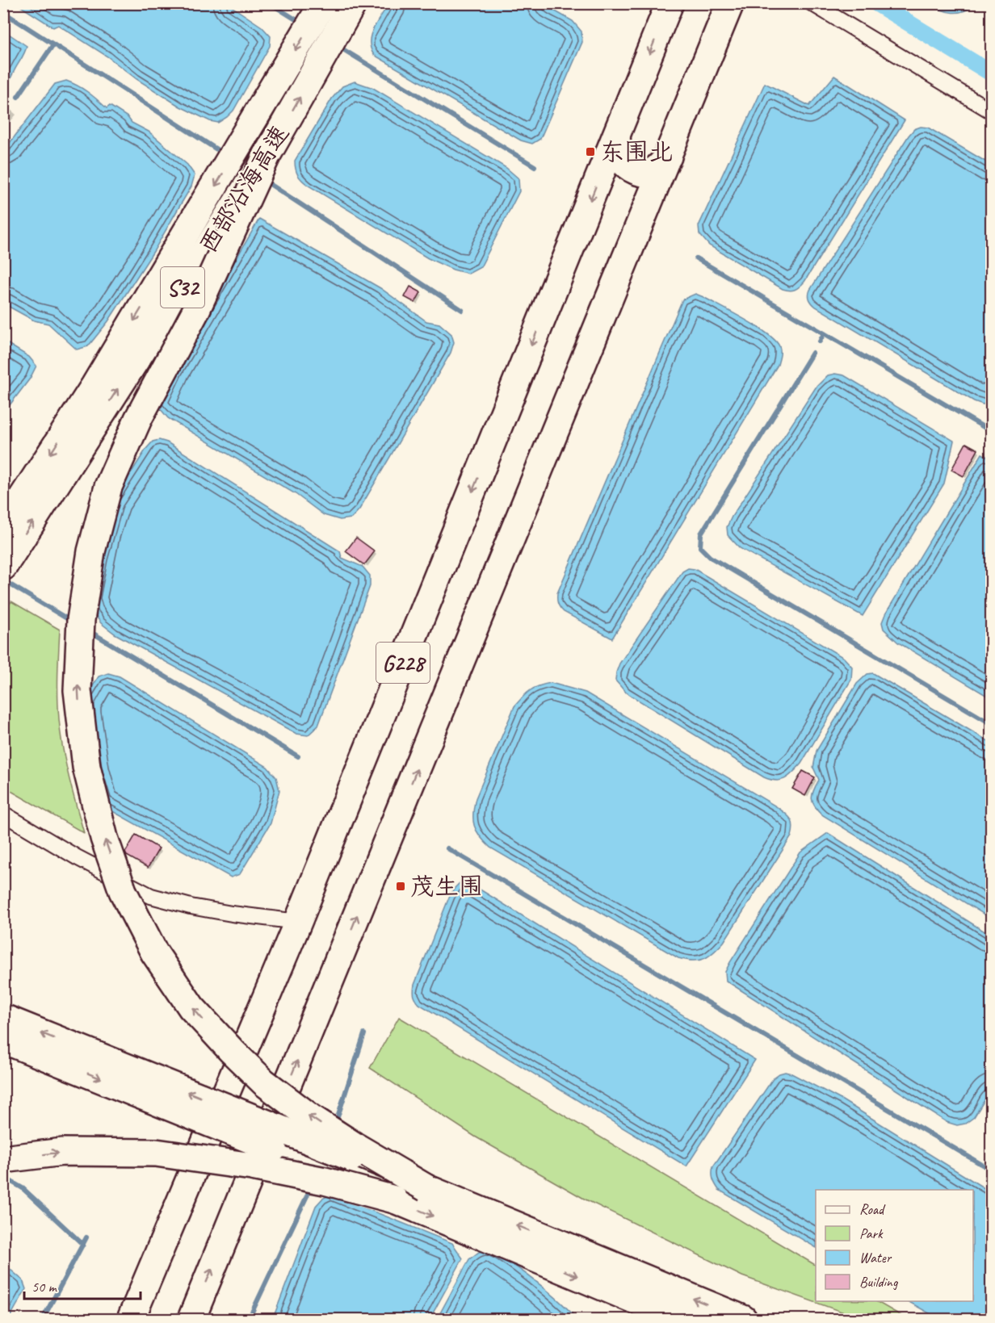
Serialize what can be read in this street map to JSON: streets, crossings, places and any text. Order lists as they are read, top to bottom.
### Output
{
  "streets": {
    "highway": ["西部沿海高速", "S32", "G228"]
  },
  "places": {
    "transit": ["东围北", "茂生围"]
  },
  "legend": [
    "Road",
    "Park",
    "Water",
    "Building"
  ],
  "scale_bar": "50 m"
}
